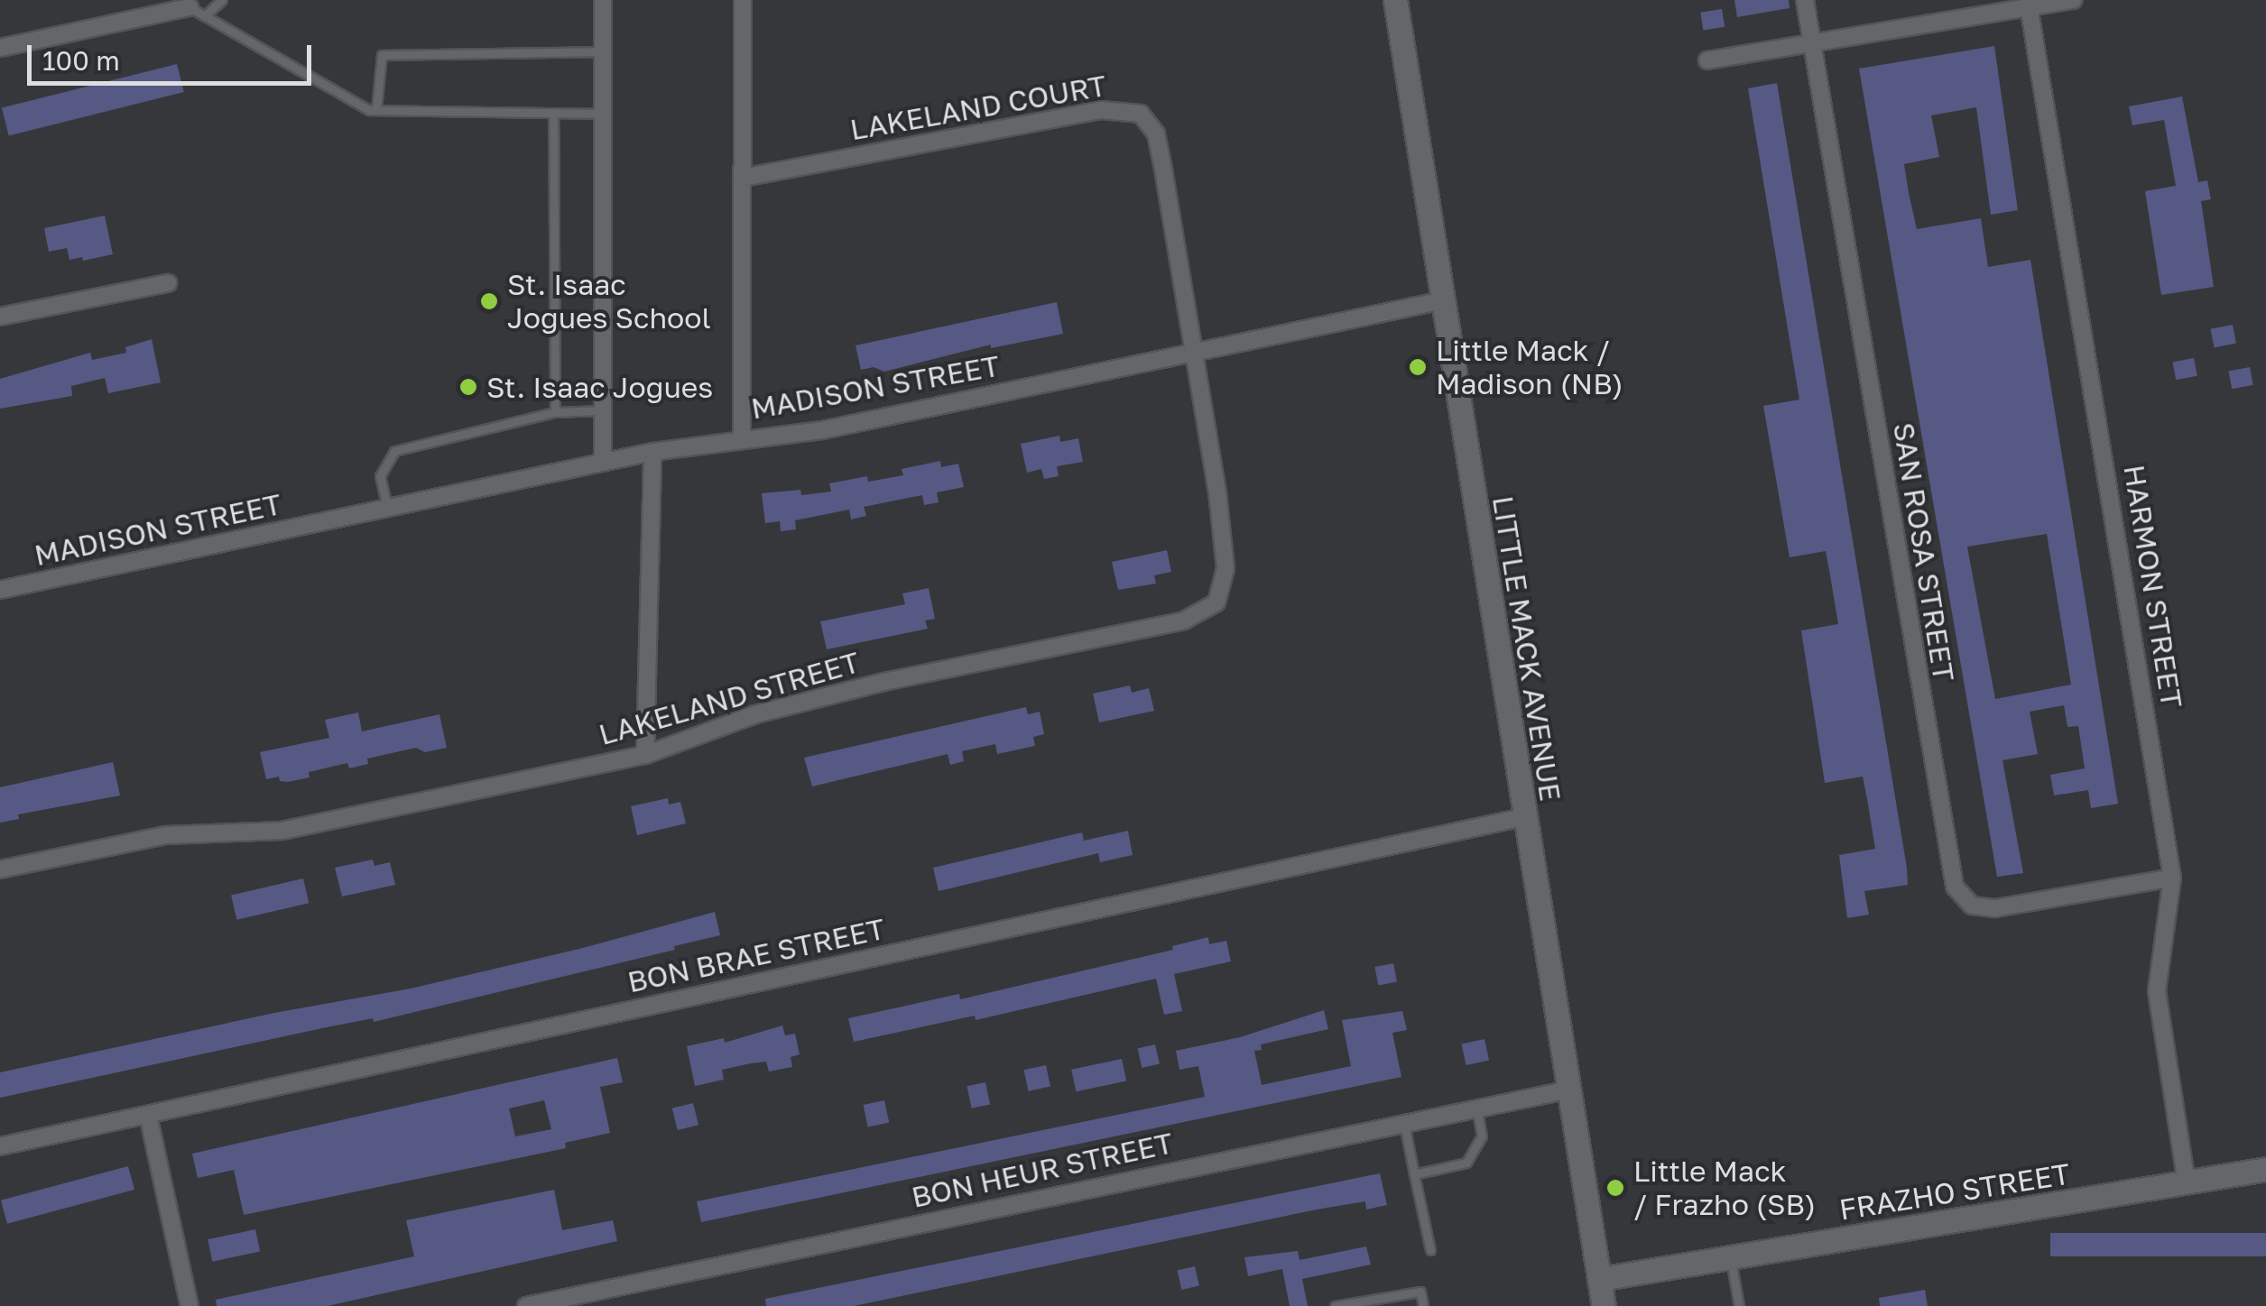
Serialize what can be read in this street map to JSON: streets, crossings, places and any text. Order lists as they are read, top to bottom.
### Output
{
  "streets": {
    "main road": ["LITTLE MACK AVENUE", "FRAZHO STREET"],
    "street": [
      "LAKELAND COURT",
      "MADISON STREET",
      "SAN ROSA STREET",
      "HARMON STREET",
      "LAKELAND STREET",
      "BON BRAE STREET",
      "BON HEUR STREET"
    ]
  },
  "crossings": [
    ["LAKELAND COURT", "MADISON STREET"],
    ["LAKELAND COURT", "LAKELAND STREET"],
    ["MADISON STREET", "LITTLE MACK AVENUE"],
    ["MADISON STREET", "LAKELAND STREET"],
    ["SAN ROSA STREET", "HARMON STREET"],
    ["HARMON STREET", "FRAZHO STREET"],
    ["LITTLE MACK AVENUE", "BON BRAE STREET"],
    ["LITTLE MACK AVENUE", "BON HEUR STREET"],
    ["LITTLE MACK AVENUE", "FRAZHO STREET"]
  ],
  "places": [
    "St. Isaac Jogues School",
    "Little Mack / Madison (NB)",
    "St. Isaac Jogues",
    "Little Mack / Frazho (SB)"
  ],
  "scale_bar": "100 m"
}
